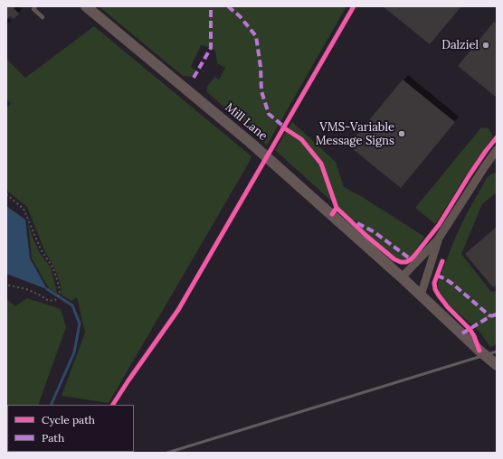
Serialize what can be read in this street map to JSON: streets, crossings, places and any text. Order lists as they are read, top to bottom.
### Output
{
  "streets": {
    "main road": ["Mill Lane"]
  },
  "places": ["Dalziel", "VMS-Variable Message Signs"],
  "legend": ["Cycle path", "Path"]
}
